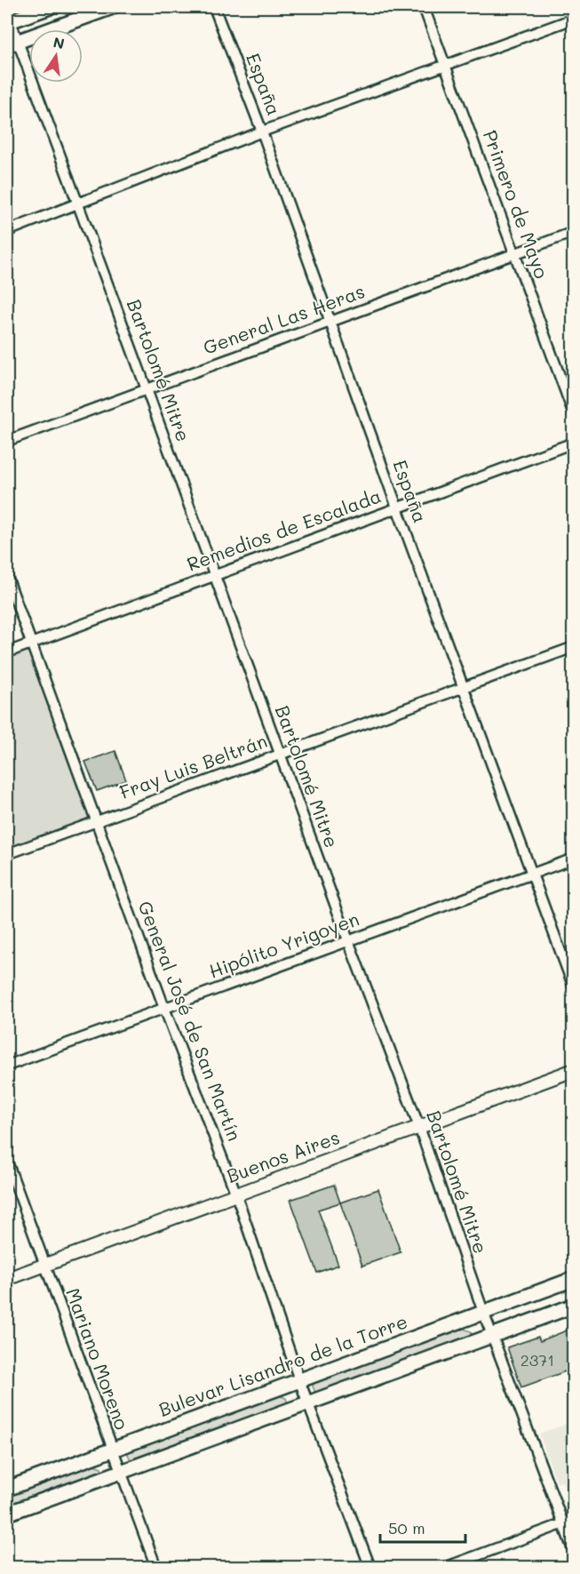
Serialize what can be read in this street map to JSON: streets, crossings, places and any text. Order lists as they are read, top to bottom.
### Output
{
  "streets": {
    "main road": ["Bulevar Lisandro de la Torre"],
    "street": [
      "España",
      "Primero de Mayo",
      "General Las Heras",
      "Bartolomé Mitre",
      "Remedios de Escalada",
      "Fray Luis Beltrán",
      "Hipólito Yrigoyen",
      "General José de San Martín",
      "Buenos Aires",
      "Mariano Moreno"
    ]
  },
  "crossings": [
    ["España", "General Las Heras"],
    ["España", "Remedios de Escalada"],
    ["España", "Fray Luis Beltrán"],
    ["España", "Hipólito Yrigoyen"],
    ["Primero de Mayo", "General Las Heras"],
    ["General Las Heras", "Bartolomé Mitre"],
    ["Bartolomé Mitre", "Remedios de Escalada"],
    ["Bartolomé Mitre", "Fray Luis Beltrán"],
    ["Bartolomé Mitre", "Hipólito Yrigoyen"],
    ["Bartolomé Mitre", "Buenos Aires"],
    ["Bartolomé Mitre", "Bulevar Lisandro de la Torre"],
    ["Remedios de Escalada", "General José de San Martín"],
    ["Fray Luis Beltrán", "General José de San Martín"],
    ["Hipólito Yrigoyen", "General José de San Martín"],
    ["General José de San Martín", "Buenos Aires"],
    ["General José de San Martín", "Bulevar Lisandro de la Torre"],
    ["Buenos Aires", "Mariano Moreno"],
    ["Mariano Moreno", "Bulevar Lisandro de la Torre"]
  ],
  "house_numbers": ["2371"],
  "scale_bar": "50 m",
  "north": "top"
}
